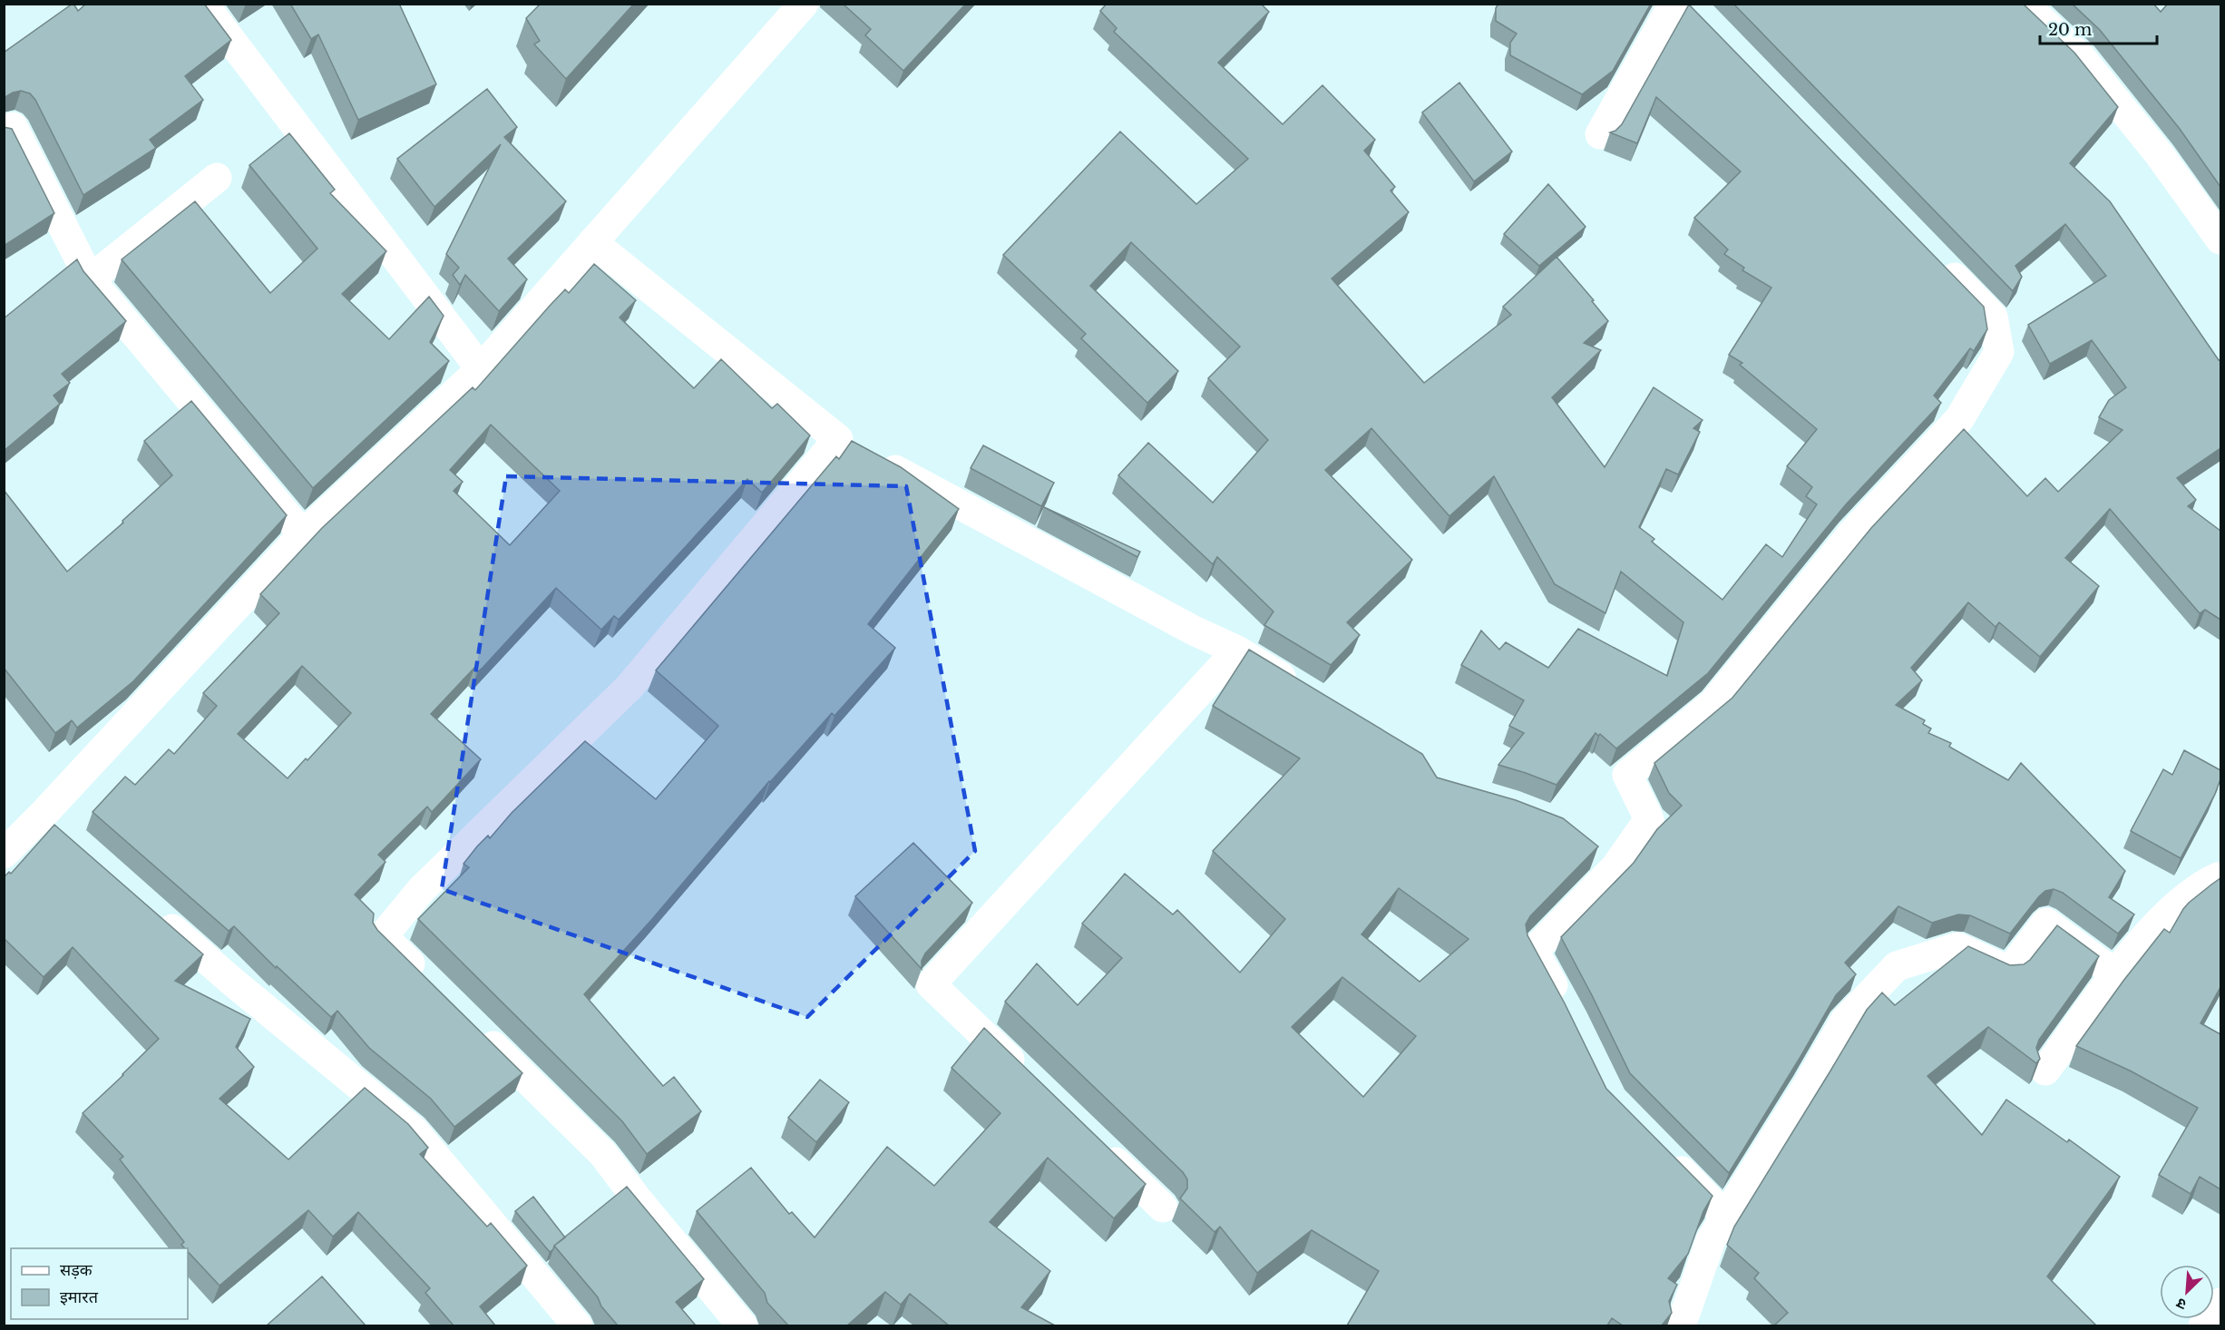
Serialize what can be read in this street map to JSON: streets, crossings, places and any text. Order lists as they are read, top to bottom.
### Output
{
  "legend": ["सड़क", "इमारत"],
  "scale_bar": "20 m",
  "north": "bottom left"
}
